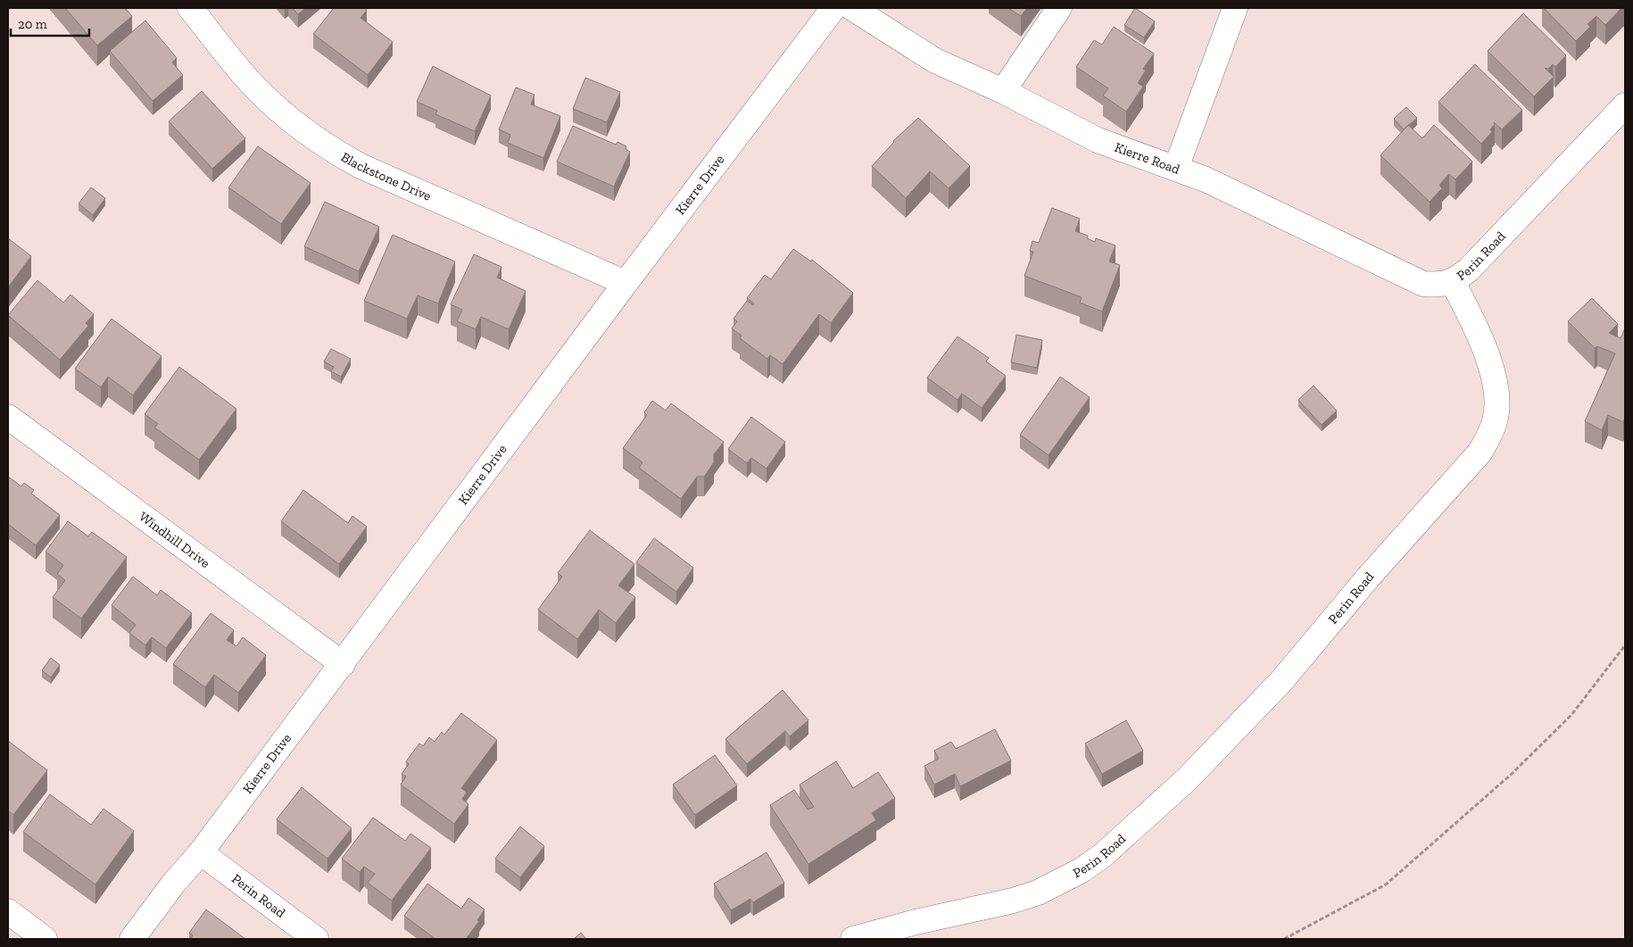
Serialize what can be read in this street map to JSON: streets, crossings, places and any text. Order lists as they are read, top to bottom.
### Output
{
  "streets": {
    "street": [
      "Kierre Road",
      "Blackstone Drive",
      "Kierre Drive",
      "Perin Road",
      "Windhill Drive"
    ]
  },
  "crossings": [
    ["Kierre Road", "Perin Road"],
    ["Blackstone Drive", "Kierre Drive"],
    ["Kierre Drive", "Perin Road"],
    ["Kierre Drive", "Windhill Drive"]
  ],
  "scale_bar": "20 m"
}
